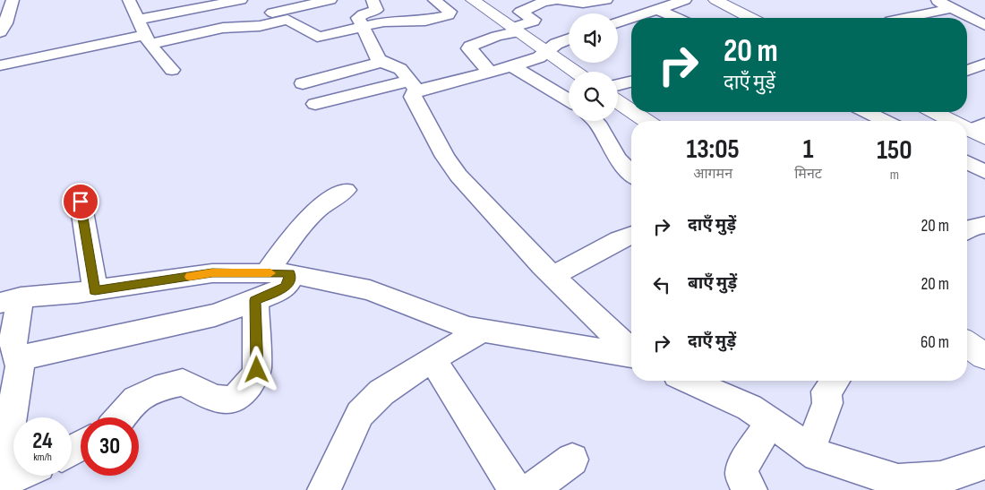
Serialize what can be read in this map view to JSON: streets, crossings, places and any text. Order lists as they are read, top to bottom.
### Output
{
  "page": {
    "turn": ["20 m", "दाएँ मुड़ें"],
    "eta": [
      "13:05",
      "आगमन",
      "1",
      "मिनट",
      "150",
      "m"
    ],
    "list": [
      {
        "name": "दाएँ मुड़ें",
        "value": "20 m"
      },
      {
        "name": "बाएँ मुड़ें",
        "value": "20 m"
      },
      {
        "name": "दाएँ मुड़ें",
        "value": "60 m"
      }
    ],
    "speed": "24 km/h",
    "limit": "30"
  }
}
